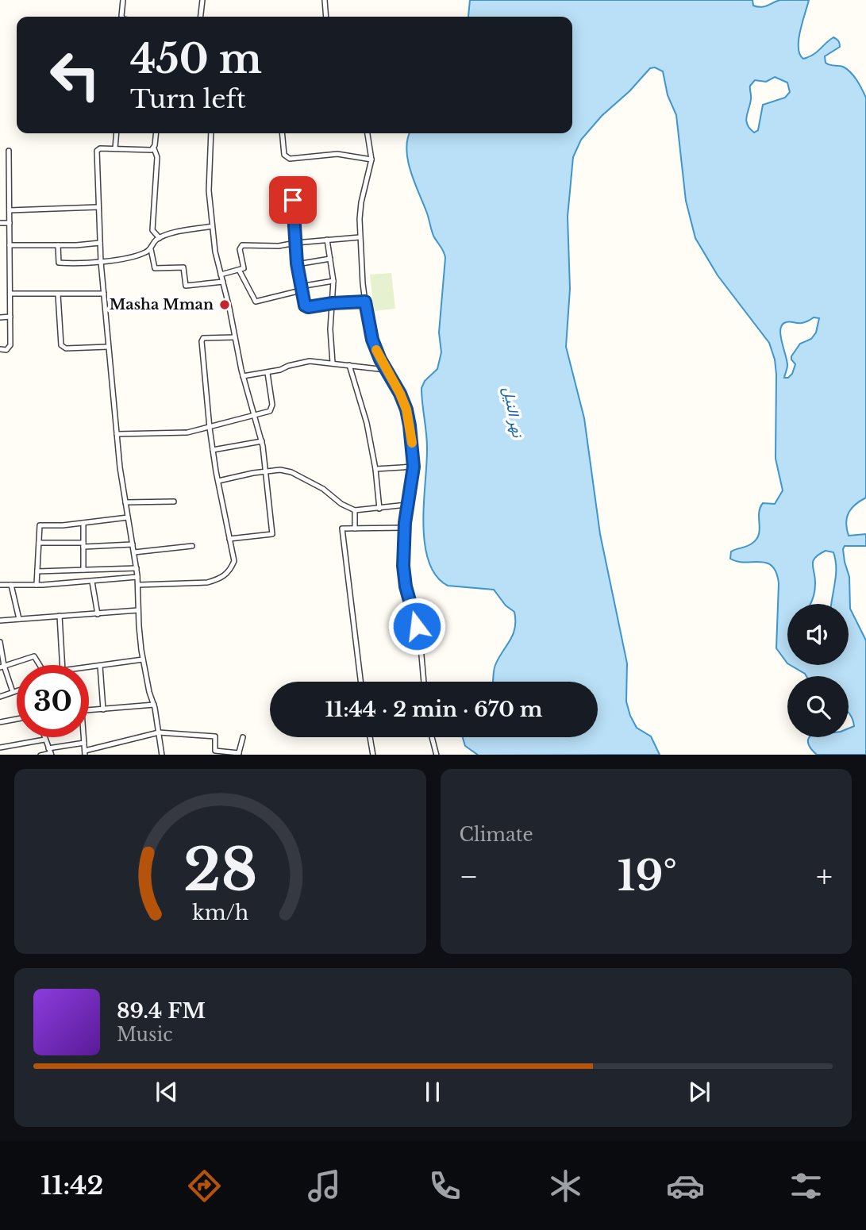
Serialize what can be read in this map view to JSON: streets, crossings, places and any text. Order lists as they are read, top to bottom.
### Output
{
  "water": ["نهر النيل"],
  "places": ["Masha Mman"],
  "page": {
    "turn": ["450 m", "Turn left"],
    "limit": "30",
    "trip": "11:44 · 2 min · 670 m",
    "tile": "Climate",
    "heat": ["−", "19°", "+"],
    "song": ["89.4 FM", "Music"],
    "tabs": "11:42",
    "gauge": ["28", "km/h"]
  }
}
